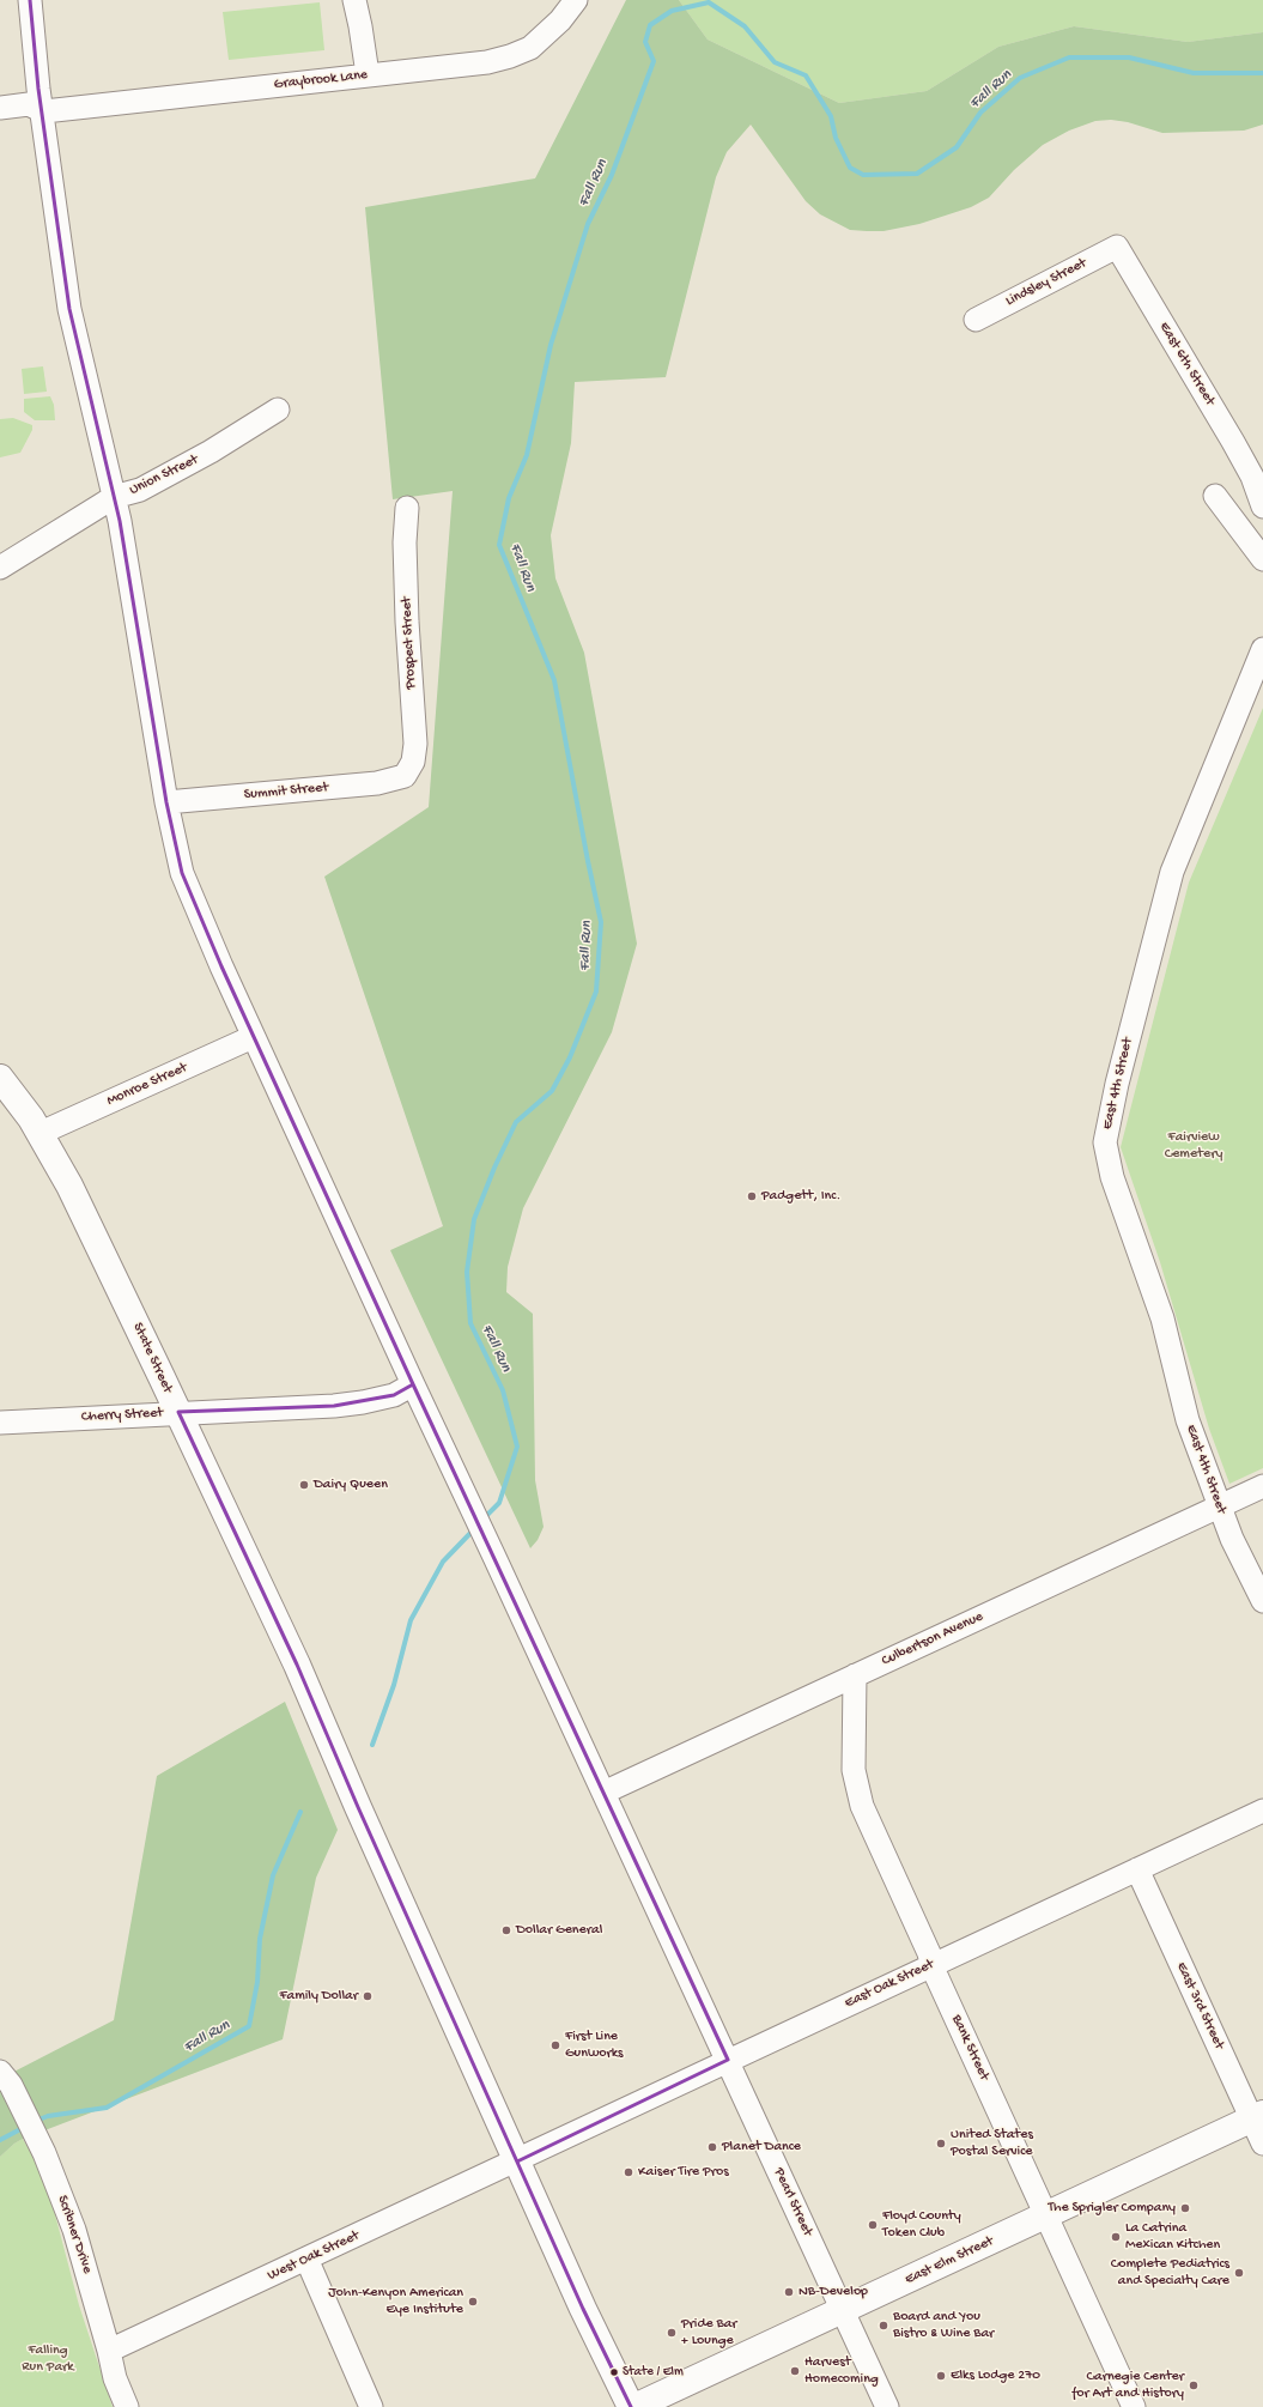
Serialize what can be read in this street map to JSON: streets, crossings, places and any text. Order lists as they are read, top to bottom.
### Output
{
  "streets": {
    "main road": ["State Street", "East Elm Street"],
    "street": [
      "Graybrook Lane",
      "Lindsley Street",
      "East 6th Street",
      "Union Street",
      "Prospect Street",
      "Summit Street",
      "East 4th Street",
      "Monroe Street",
      "Cherry Street",
      "Culbertson Avenue",
      "East Oak Street",
      "East 3rd Street",
      "Bank Street",
      "Pearl Street",
      "Scribner Drive",
      "West Oak Street"
    ]
  },
  "crossings": [
    ["Graybrook Lane", "Pearl Street"],
    ["Lindsley Street", "East 6th Street"],
    ["Union Street", "Pearl Street"],
    ["Prospect Street", "Summit Street"],
    ["Summit Street", "Pearl Street"],
    ["East 4th Street", "Culbertson Avenue"],
    ["Monroe Street", "State Street"],
    ["Monroe Street", "Pearl Street"],
    ["State Street", "Cherry Street"],
    ["State Street", "East Oak Street"],
    ["State Street", "West Oak Street"],
    ["Cherry Street", "Pearl Street"],
    ["Culbertson Avenue", "Bank Street"],
    ["Culbertson Avenue", "Pearl Street"],
    ["East Oak Street", "East 3rd Street"],
    ["East Oak Street", "Bank Street"],
    ["East Oak Street", "Pearl Street"],
    ["East Oak Street", "West Oak Street"],
    ["East 3rd Street", "East Elm Street"],
    ["Bank Street", "East Elm Street"],
    ["Pearl Street", "East Elm Street"],
    ["Scribner Drive", "West Oak Street"]
  ],
  "water": ["Fall Run"],
  "parks": ["Fairview Cemetery", "Falling Run Park"],
  "places": [
    "Padgett, Inc.",
    "Dairy Queen",
    "Dollar General",
    "Family Dollar",
    "First Line Gunworks",
    "United States Postal Service",
    "Planet Dance",
    "Kaiser Tire Pros",
    "The Sprigler Company",
    "Floyd County Token Club",
    "La Catrina Mexican Kitchen",
    "Complete Pediatrics and Specialty Care",
    "NB-Develop",
    "John-Kenyon American Eye Institute",
    "Board and You Bistro & Wine Bar",
    "Pride Bar + Lounge",
    "Harvest Homecoming",
    "State / Elm",
    "Elks Lodge 270",
    "Carnegie Center for Art and History"
  ]
}
